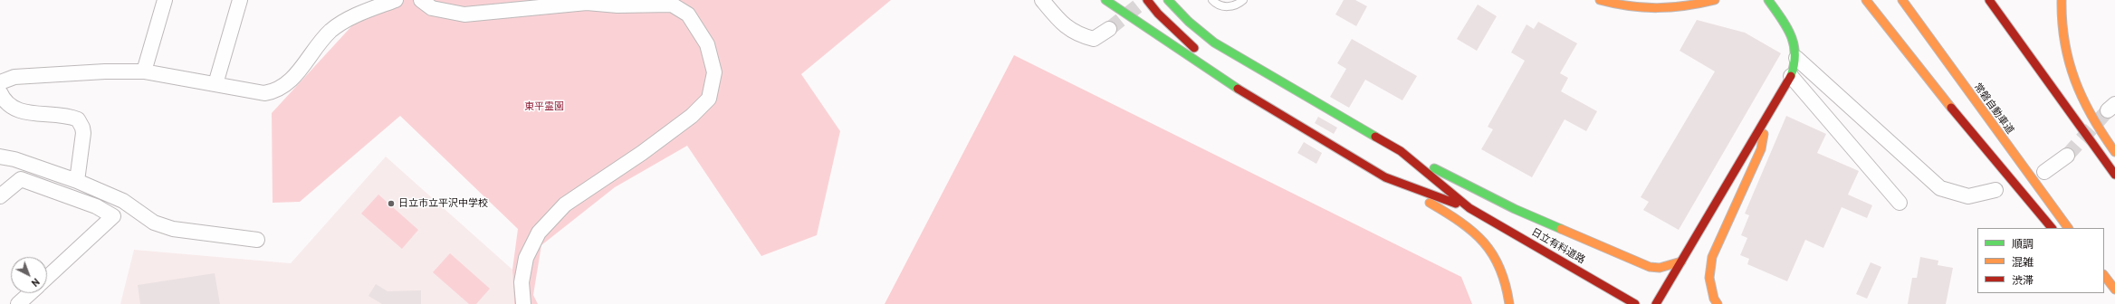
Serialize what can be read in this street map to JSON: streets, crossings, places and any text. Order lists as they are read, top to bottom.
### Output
{
  "streets": {
    "main road": ["常磐自動車道", "日立有料道路"]
  },
  "parks": ["東平霊園"],
  "places": ["日立市立平沢中学校"],
  "legend": ["順調", "混雑", "渋滞"],
  "north": "bottom right"
}
